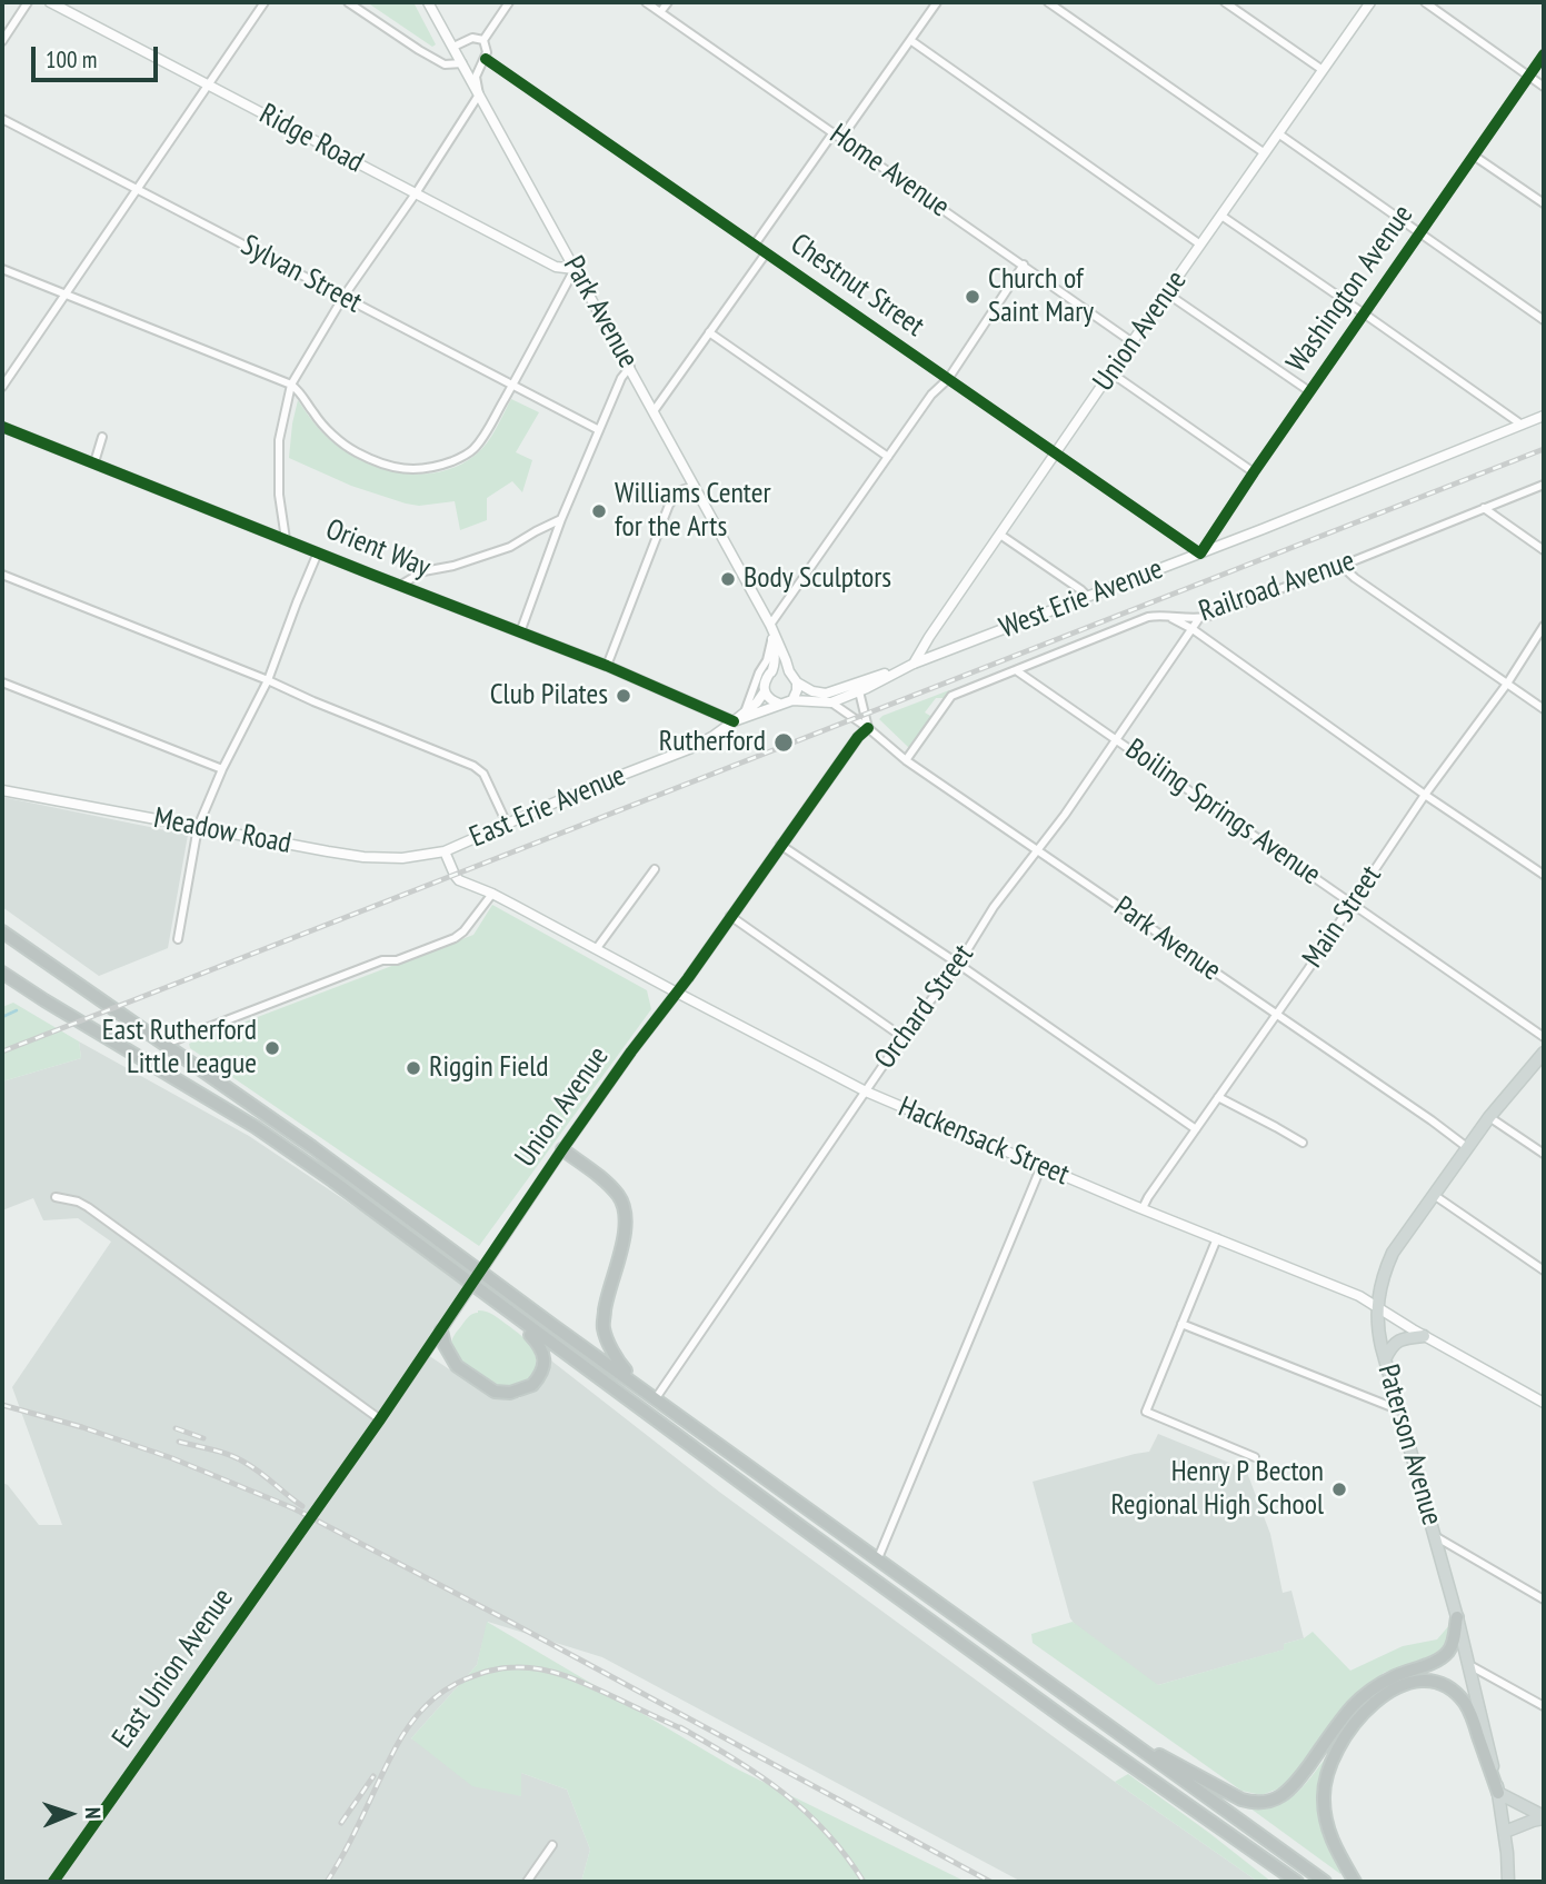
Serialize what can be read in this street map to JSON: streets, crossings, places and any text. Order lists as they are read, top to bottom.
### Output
{
  "streets": {
    "main road": ["Paterson Avenue"],
    "street": [
      "Ridge Road",
      "Home Avenue",
      "Sylvan Street",
      "Chestnut Street",
      "Washington Avenue",
      "Park Avenue",
      "Union Avenue",
      "Orient Way",
      "Railroad Avenue",
      "West Erie Avenue",
      "East Erie Avenue",
      "Boiling Springs Avenue",
      "Meadow Road",
      "Main Street",
      "Orchard Street",
      "Hackensack Street",
      "East Union Avenue"
    ]
  },
  "crossings": [
    ["Ridge Road", "Park Avenue"],
    ["Home Avenue", "Union Avenue"],
    ["Chestnut Street", "Washington Avenue"],
    ["Chestnut Street", "Union Avenue"],
    ["Chestnut Street", "West Erie Avenue"],
    ["Washington Avenue", "West Erie Avenue"],
    ["Park Avenue", "Union Avenue"],
    ["Park Avenue", "Railroad Avenue"],
    ["Park Avenue", "West Erie Avenue"],
    ["Park Avenue", "East Erie Avenue"],
    ["Park Avenue", "Main Street"],
    ["Park Avenue", "Orchard Street"],
    ["Park Avenue", "Paterson Avenue"],
    ["Union Avenue", "West Erie Avenue"],
    ["Union Avenue", "Hackensack Street"],
    ["Union Avenue", "East Union Avenue"],
    ["Orient Way", "East Erie Avenue"],
    ["Railroad Avenue", "Boiling Springs Avenue"],
    ["Railroad Avenue", "Orchard Street"],
    ["West Erie Avenue", "East Erie Avenue"],
    ["East Erie Avenue", "Meadow Road"],
    ["East Erie Avenue", "Hackensack Street"],
    ["Boiling Springs Avenue", "Main Street"],
    ["Boiling Springs Avenue", "Orchard Street"],
    ["Meadow Road", "Hackensack Street"],
    ["Main Street", "Hackensack Street"],
    ["Orchard Street", "Hackensack Street"],
    ["Hackensack Street", "Paterson Avenue"]
  ],
  "places": [
    "Church of Saint Mary",
    "Williams Center for the Arts",
    "Body Sculptors",
    "Club Pilates",
    "Rutherford",
    "East Rutherford Little League",
    "Riggin Field",
    "Henry P Becton Regional High School"
  ],
  "scale_bar": "100 m",
  "north": "right"
}
